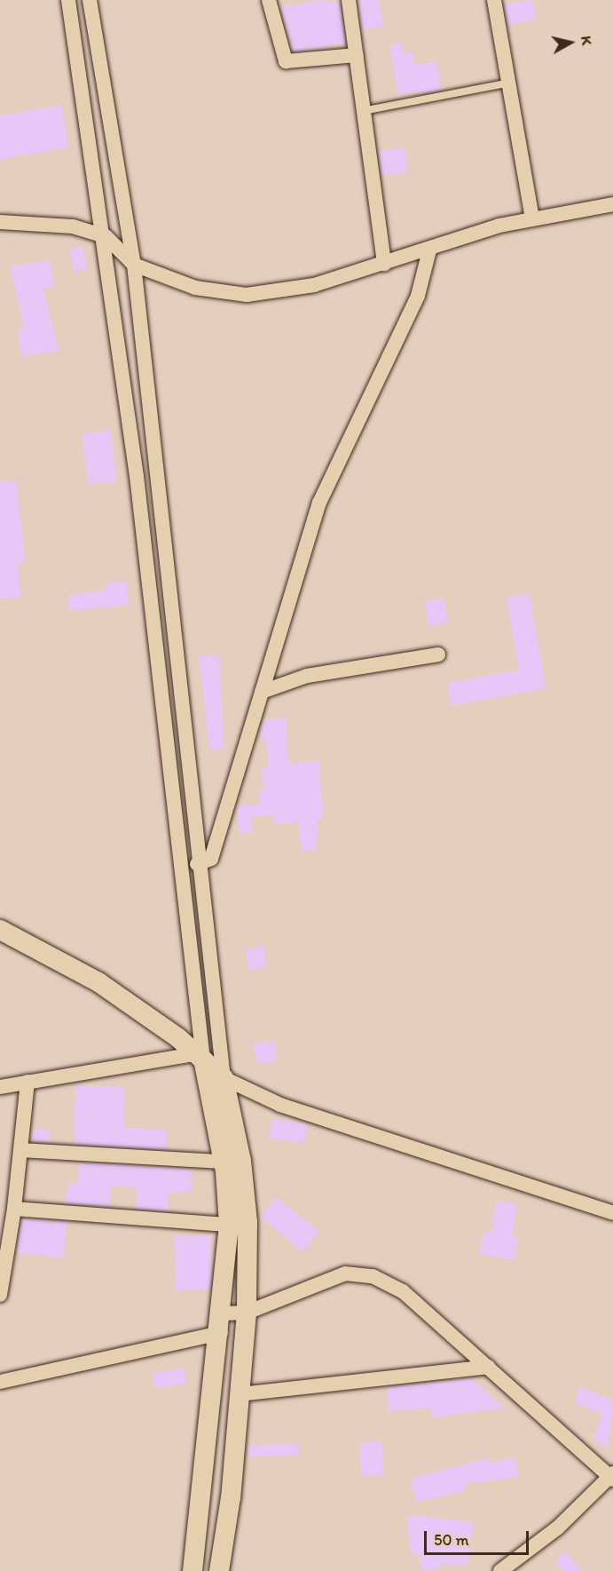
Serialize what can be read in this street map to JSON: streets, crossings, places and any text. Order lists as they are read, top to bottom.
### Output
{
  "scale_bar": "50 m",
  "north": "right"
}
